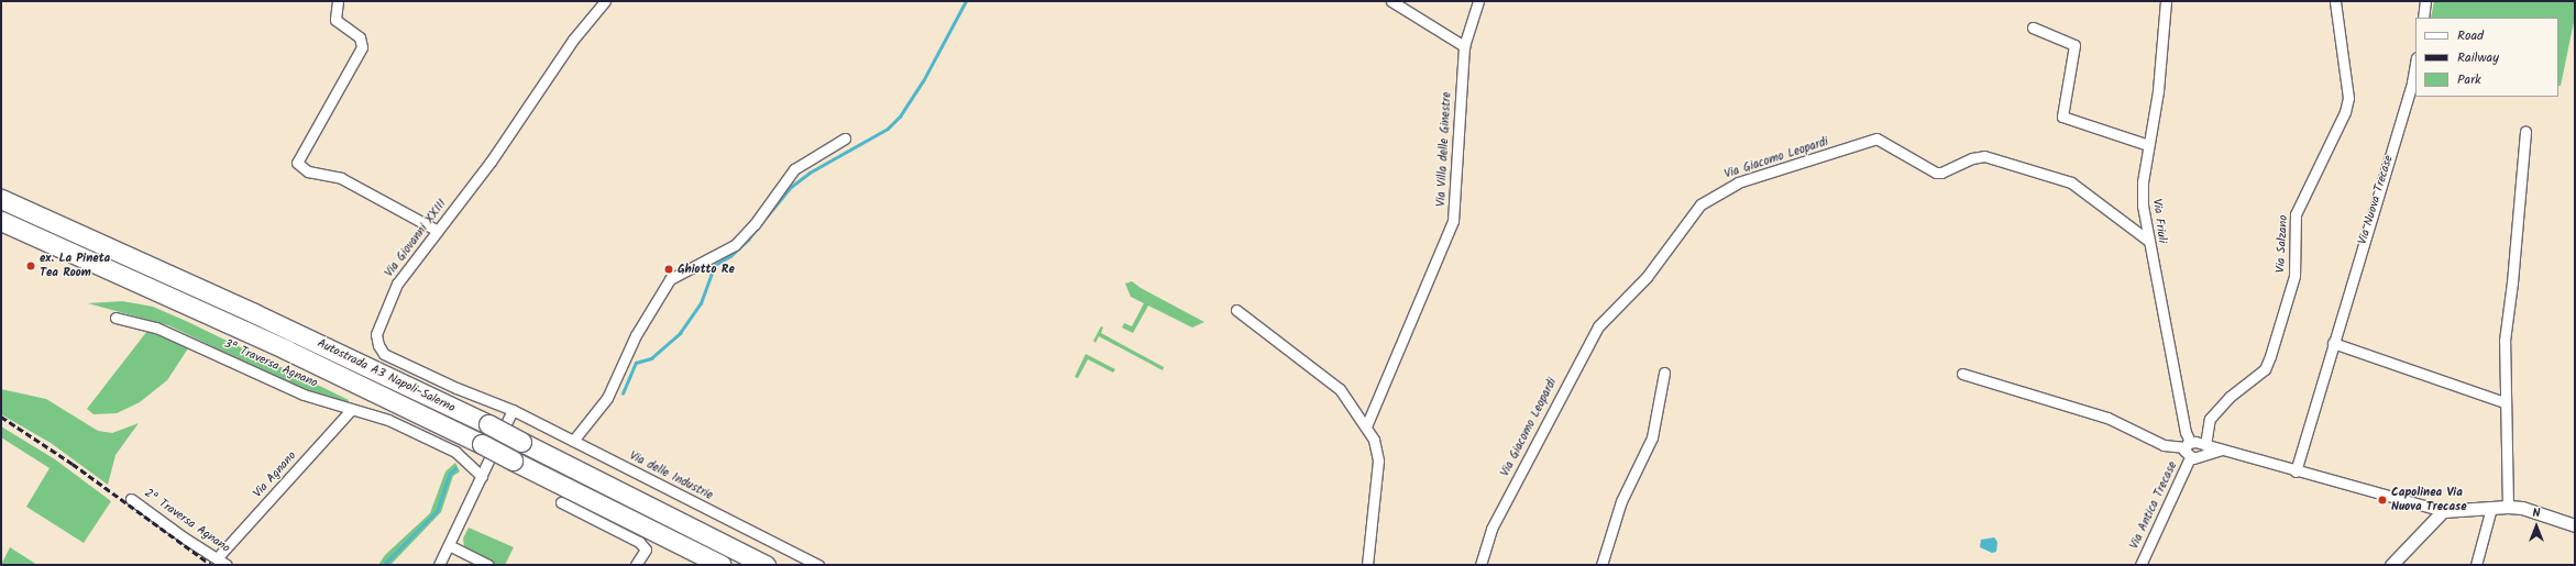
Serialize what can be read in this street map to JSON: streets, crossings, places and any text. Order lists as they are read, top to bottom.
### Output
{
  "streets": {
    "highway": ["Autostrada A3 Napoli-Salerno"],
    "street": [
      "Via Villa delle Ginestre",
      "Via Giacomo Leopardi",
      "Via Nuova Trecase",
      "Via Friuli",
      "Via Giovanni XXIII",
      "Via Salzano",
      "3ª Traversa Agnano",
      "Via Agnano",
      "Via delle Industrie",
      "Via Antica Trecase",
      "2ª Traversa Agnano"
    ]
  },
  "crossings": [
    ["Via Giacomo Leopardi", "Via Friuli"],
    ["Via Friuli", "Via Salzano"],
    ["Via Friuli", "Via Antica Trecase"],
    ["Via Giovanni XXIII", "Via delle Industrie"],
    ["Via Salzano", "Via Antica Trecase"],
    ["3ª Traversa Agnano", "Via Agnano"],
    ["Via Agnano", "2ª Traversa Agnano"]
  ],
  "places": ["ex. La Pineta Tea Room", "Ghiotto Re", "Capolinea Via Nuova Trecase"],
  "legend": ["Road", "Railway", "Park"],
  "north": "top"
}
